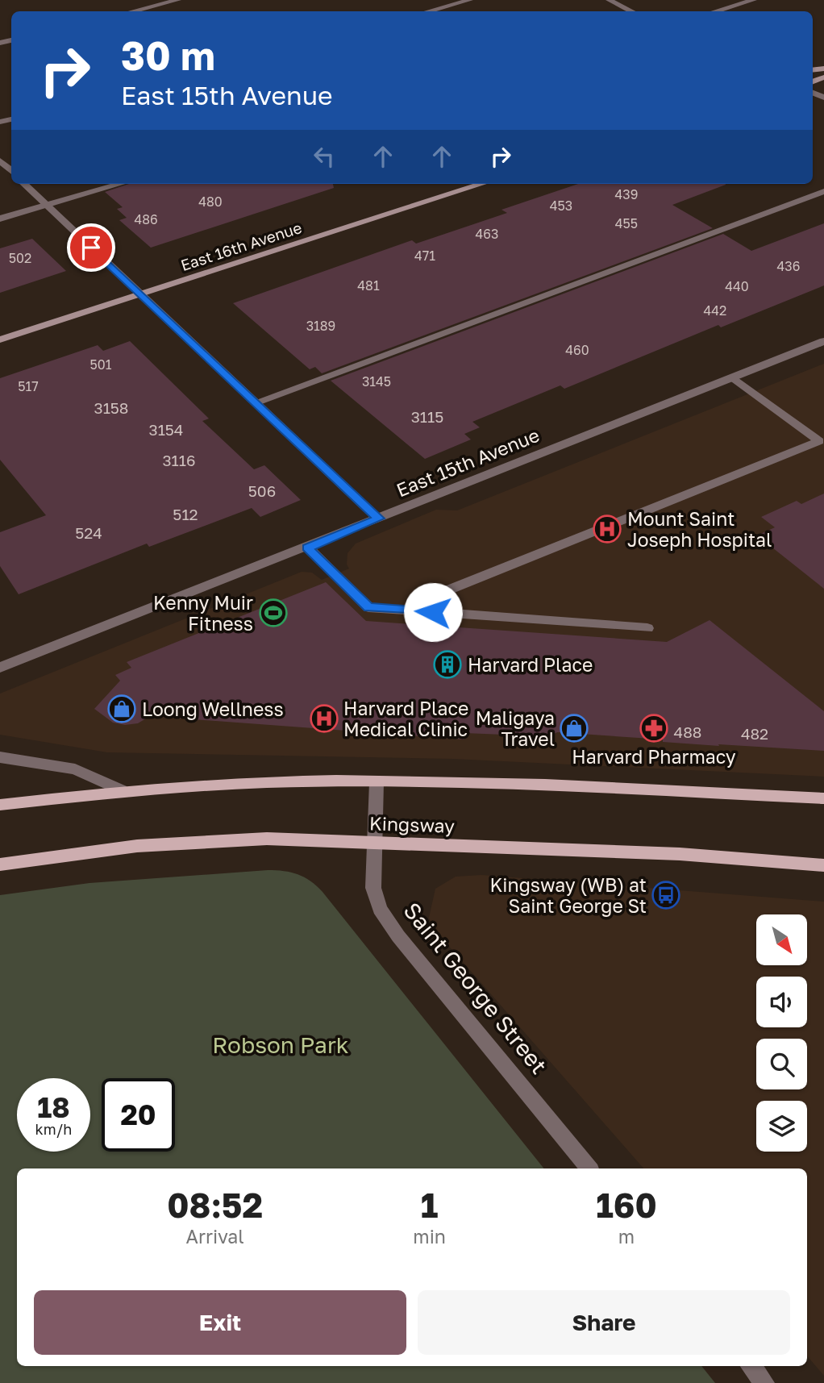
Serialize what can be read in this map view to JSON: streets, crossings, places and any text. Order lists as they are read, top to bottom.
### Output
{
  "streets": {
    "main road": ["Kingsway"],
    "street": ["East 16th Avenue", "East 15th Avenue", "Saint George Street"]
  },
  "crossings": [
    ["Kingsway", "Saint George Street"]
  ],
  "parks": ["Robson Park"],
  "places": {
    "hospital": ["Mount Saint Joseph Hospital", "Harvard Place Medical Clinic"],
    "sports": ["Kenny Muir Fitness"],
    "building": ["Harvard Place"],
    "shop": ["Loong Wellness", "Maligaya Travel"],
    "pharmacy": ["Harvard Pharmacy"],
    "bus stop": ["Kingsway (WB) at Saint George St"]
  },
  "house_numbers": [
    "439",
    "480",
    "453",
    "486",
    "455",
    "463",
    "471",
    "502",
    "436",
    "481",
    "440",
    "442",
    "3189",
    "460",
    "501",
    "3145",
    "517",
    "3158",
    "3115",
    "3154",
    "3116",
    "506",
    "512",
    "524",
    "488",
    "482"
  ],
  "north": "bottom right",
  "page": {
    "turn": ["30 m", "East 15th Avenue"],
    "speed": "18 km/h",
    "limit": "20",
    "eta": [
      "08:52",
      "Arrival",
      "1",
      "min",
      "160",
      "m"
    ],
    "buttons": ["Exit", "Share"]
  }
}
